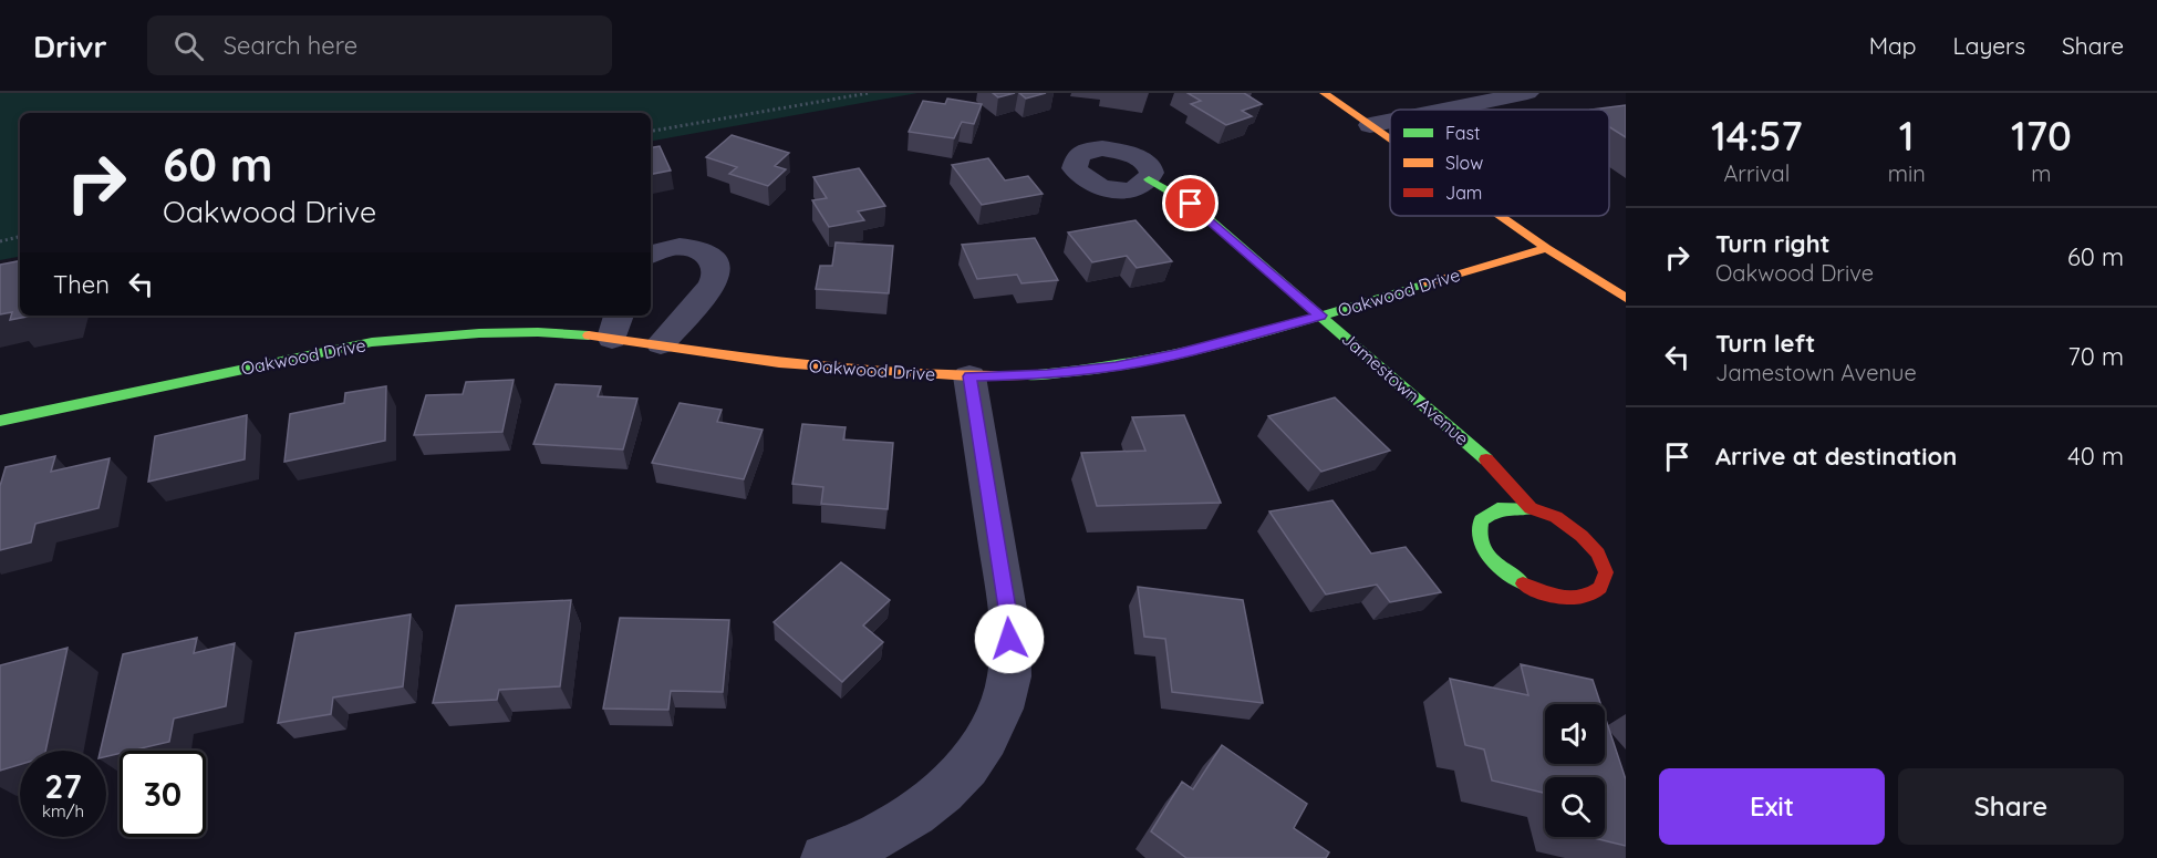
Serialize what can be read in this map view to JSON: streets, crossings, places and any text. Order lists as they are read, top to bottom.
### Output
{
  "streets": {
    "street": ["Oakwood Drive", "Jamestown Avenue"]
  },
  "crossings": [
    ["Oakwood Drive", "Jamestown Avenue"]
  ],
  "legend": ["Fast", "Slow", "Jam"],
  "page": {
    "header": "Drivr",
    "search": "Search here",
    "nav": ["Map", "Layers", "Share"],
    "eta": [
      "14:57",
      "Arrival",
      "1",
      "min",
      "170",
      "m"
    ],
    "turn": ["60 m", "Oakwood Drive"],
    "list": [
      {
        "name": "Turn right",
        "note": "Oakwood Drive",
        "value": "60 m"
      },
      {
        "name": "Turn left",
        "note": "Jamestown Avenue",
        "value": "70 m"
      },
      {
        "name": "Arrive at destination",
        "value": "40 m"
      }
    ],
    "then": "Then",
    "speed": "27 km/h",
    "limit": "30",
    "buttons": ["Exit", "Share"]
  }
}
